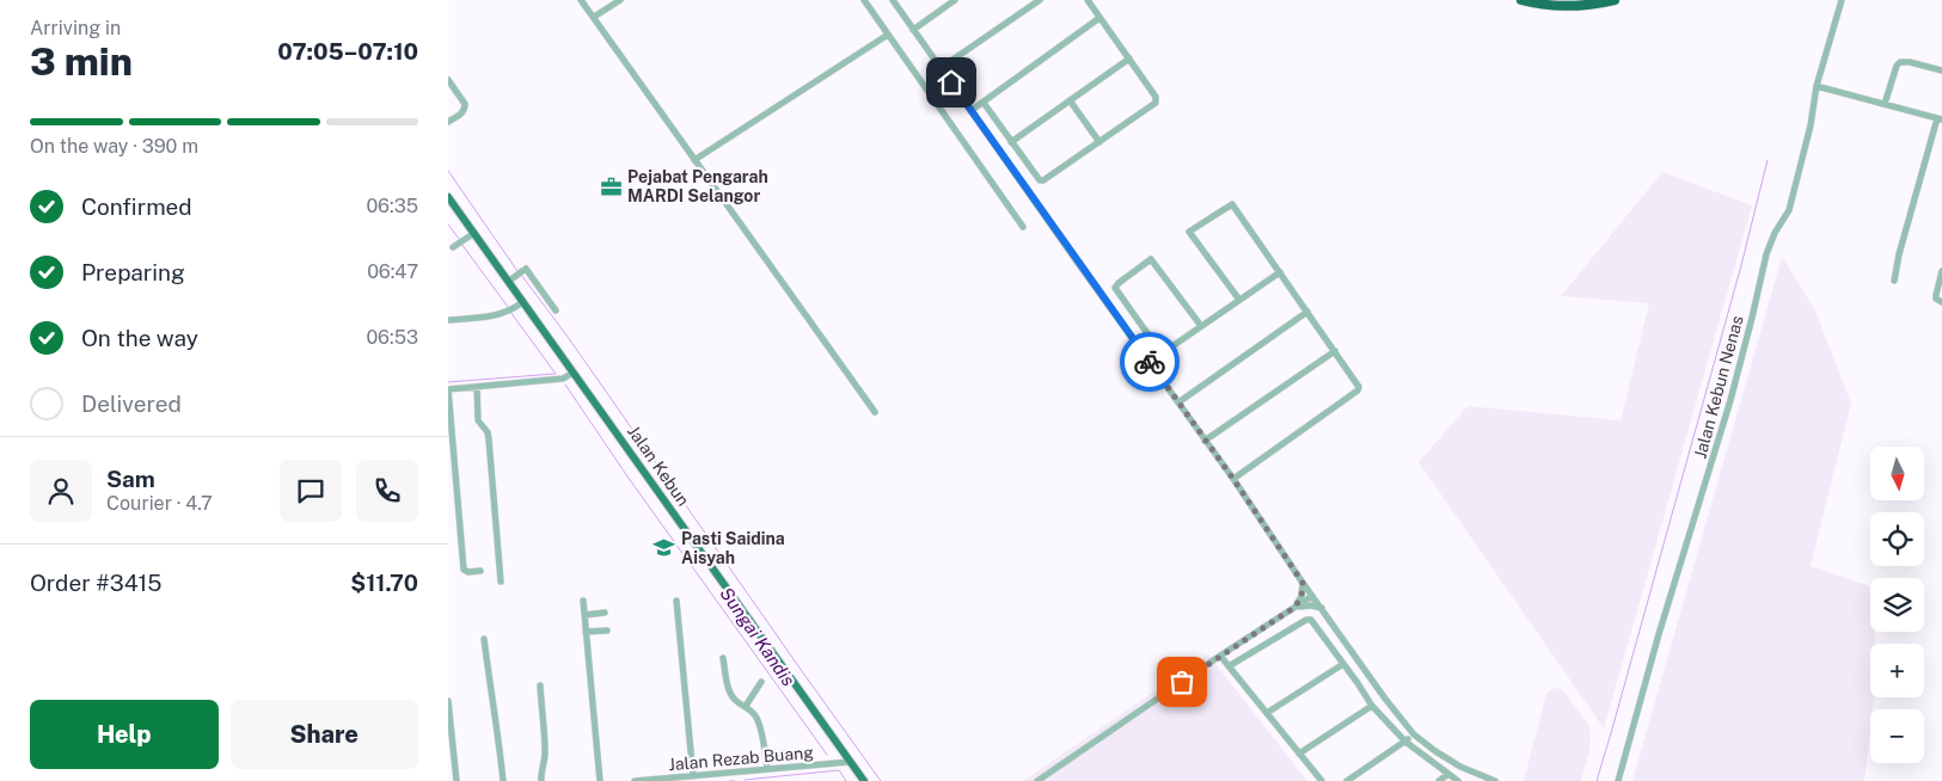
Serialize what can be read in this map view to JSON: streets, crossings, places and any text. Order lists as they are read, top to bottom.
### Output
{
  "streets": {
    "main road": ["Jalan Kebun"],
    "street": ["Jalan Kebun Nenas", "Jalan Rezab Buang"]
  },
  "crossings": [
    ["Jalan Kebun", "Jalan Rezab Buang"]
  ],
  "water": ["Sungai Kandis"],
  "places": {
    "office": ["Pejabat Pengarah MARDI Selangor"],
    "school or university": ["Pasti Saidina Aisyah"]
  },
  "north": "bottom",
  "page": {
    "heading": ["3 min", "Arriving in", "07:05–07:10"],
    "panel": [
      "Sam",
      "Courier · 4.7",
      "Order #3415",
      "$11.70"
    ],
    "bar": "On the way · 390 m",
    "list": [
      ["Confirmed", "06:35"],
      ["Preparing", "06:47"],
      ["On the way", "06:53"],
      "Delivered"
    ],
    "map_buttons": ["+", "−"],
    "buttons": ["Help", "Share"]
  }
}
